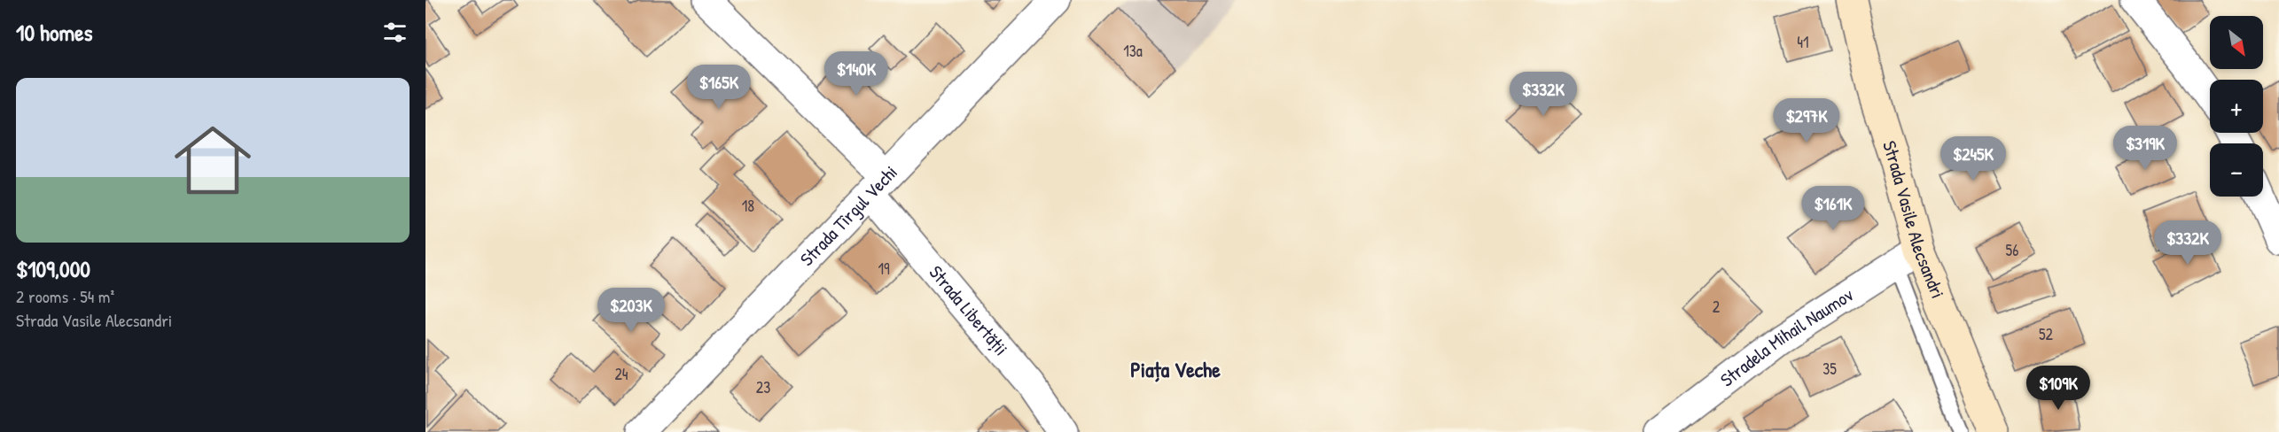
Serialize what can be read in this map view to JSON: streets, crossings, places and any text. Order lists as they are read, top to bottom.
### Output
{
  "streets": {
    "main road": ["Strada Vasile Alecsandri"],
    "street": ["Strada Tîrgul Vechi", "Strada Libertății", "Stradela Mihail Naumov"]
  },
  "crossings": [
    ["Strada Tîrgul Vechi", "Strada Libertății"],
    ["Strada Vasile Alecsandri", "Stradela Mihail Naumov"]
  ],
  "districts": ["Piața Veche"],
  "house_numbers": [
    "41",
    "13a",
    "18",
    "56",
    "19",
    "2",
    "52",
    "35",
    "24",
    "23"
  ],
  "north": "bottom right",
  "page": {
    "heading": "10 homes",
    "map_buttons": ["+", "−"],
    "price": [
      "$140K",
      "$165K",
      "$332K",
      "$297K",
      "$319K",
      "$245K",
      "$161K",
      "$332K",
      "$203K",
      "$109K"
    ],
    "list": [
      {
        "name": "$109,000",
        "note": "2 rooms · 54 m² · Strada Vasile Alecsandri"
      }
    ]
  }
}
